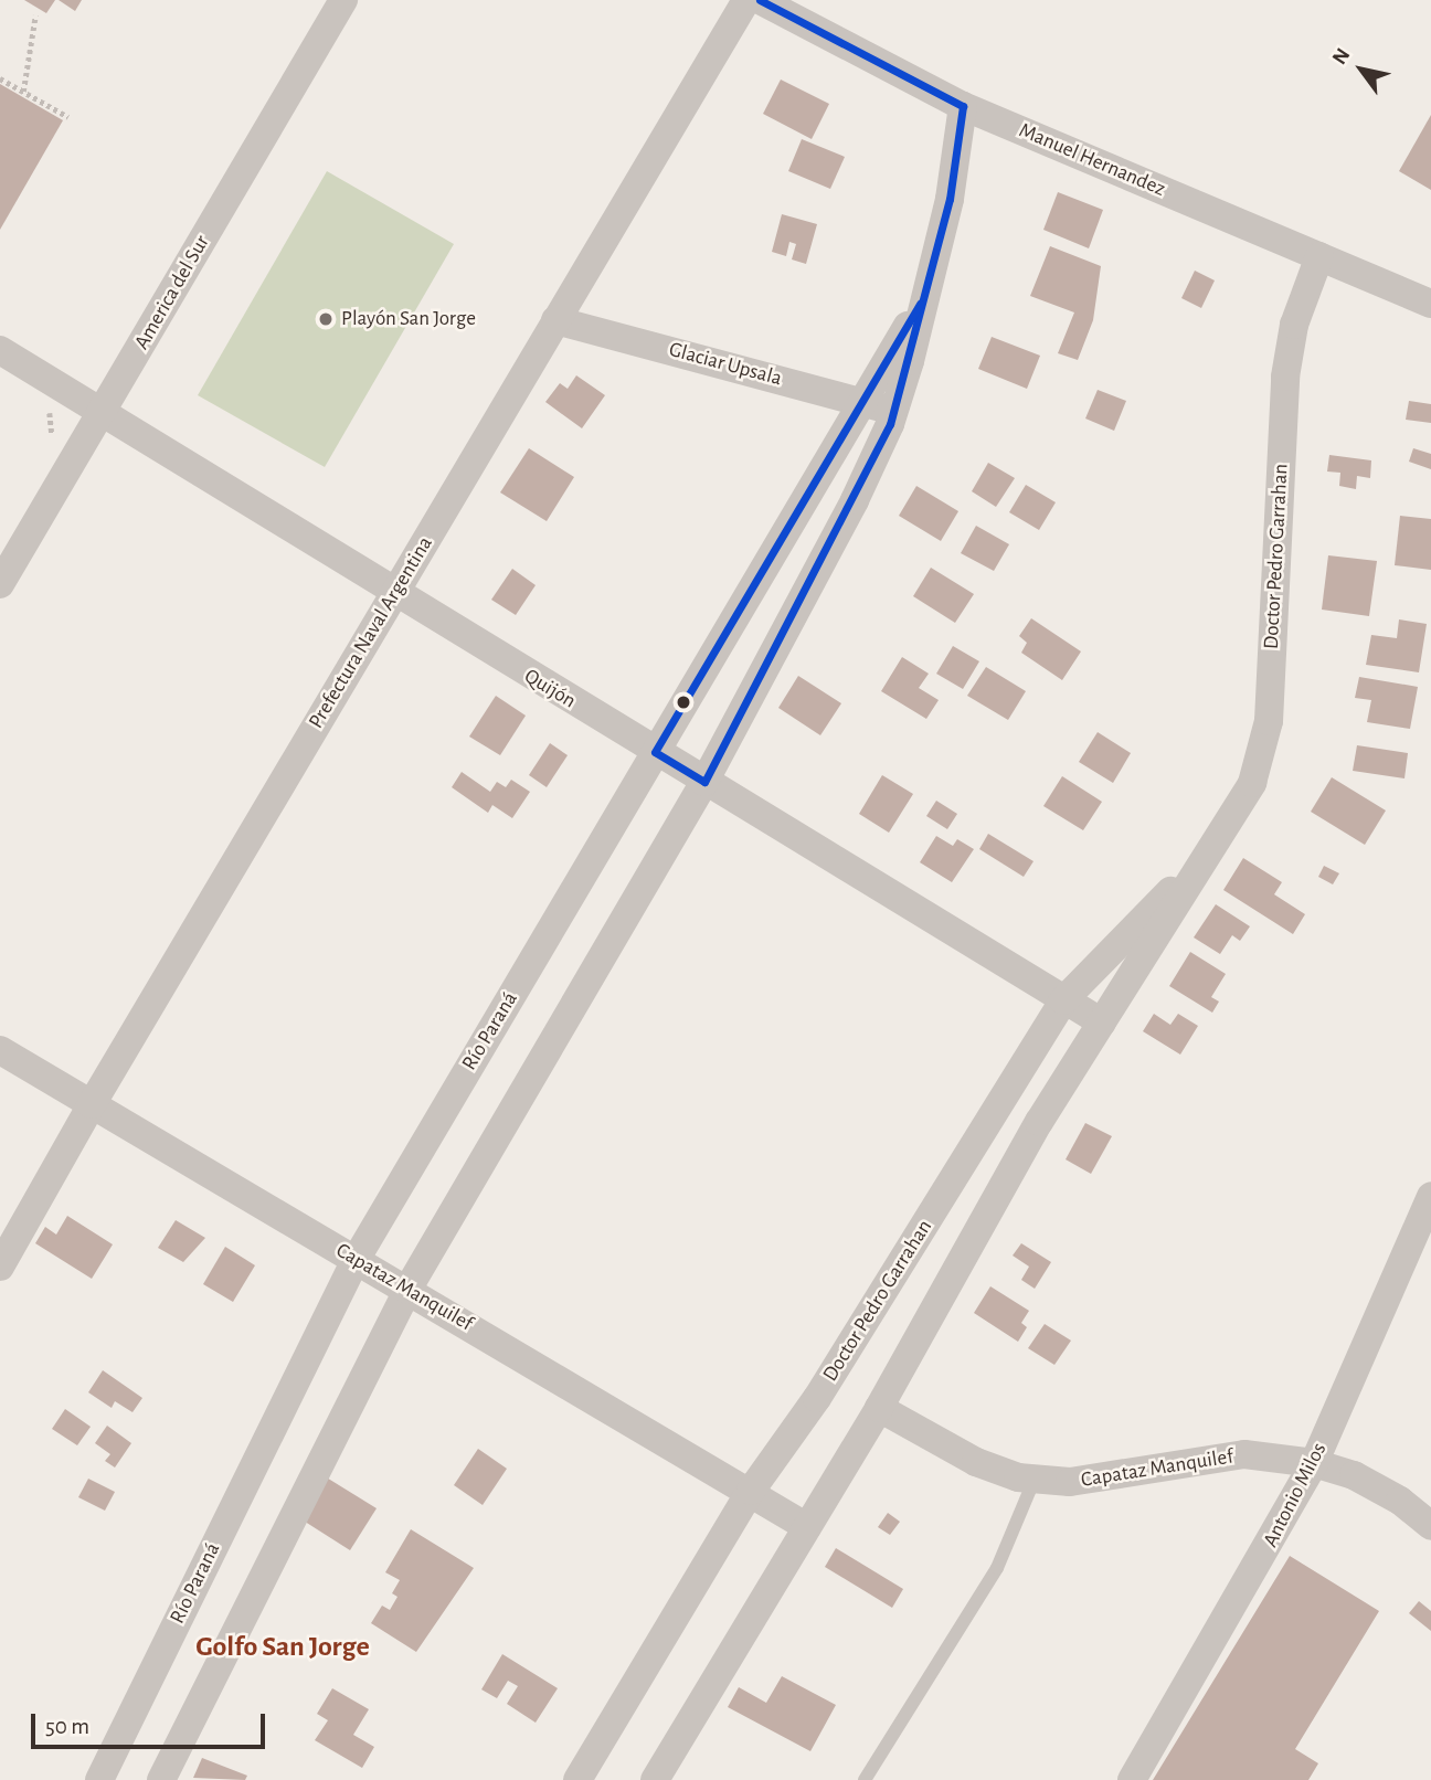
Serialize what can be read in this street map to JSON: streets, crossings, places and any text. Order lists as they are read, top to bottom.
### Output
{
  "streets": {
    "street": [
      "Manuel Hernandez",
      "America del Sur",
      "Glaciar Upsala",
      "Doctor Pedro Garrahan",
      "Prefectura Naval Argentina",
      "Quijón",
      "Río Paraná",
      "Capataz Manquilef",
      "Antonio Milos"
    ]
  },
  "crossings": [
    ["Manuel Hernandez", "Doctor Pedro Garrahan"],
    ["Manuel Hernandez", "Río Paraná"],
    ["America del Sur", "Quijón"],
    ["Glaciar Upsala", "Prefectura Naval Argentina"],
    ["Glaciar Upsala", "Río Paraná"],
    ["Doctor Pedro Garrahan", "Quijón"],
    ["Doctor Pedro Garrahan", "Capataz Manquilef"],
    ["Prefectura Naval Argentina", "Quijón"],
    ["Prefectura Naval Argentina", "Capataz Manquilef"],
    ["Quijón", "Río Paraná"],
    ["Río Paraná", "Capataz Manquilef"],
    ["Capataz Manquilef", "Antonio Milos"]
  ],
  "districts": ["Golfo San Jorge"],
  "places": ["Playón San Jorge"],
  "scale_bar": "50 m",
  "north": "top left"
}
